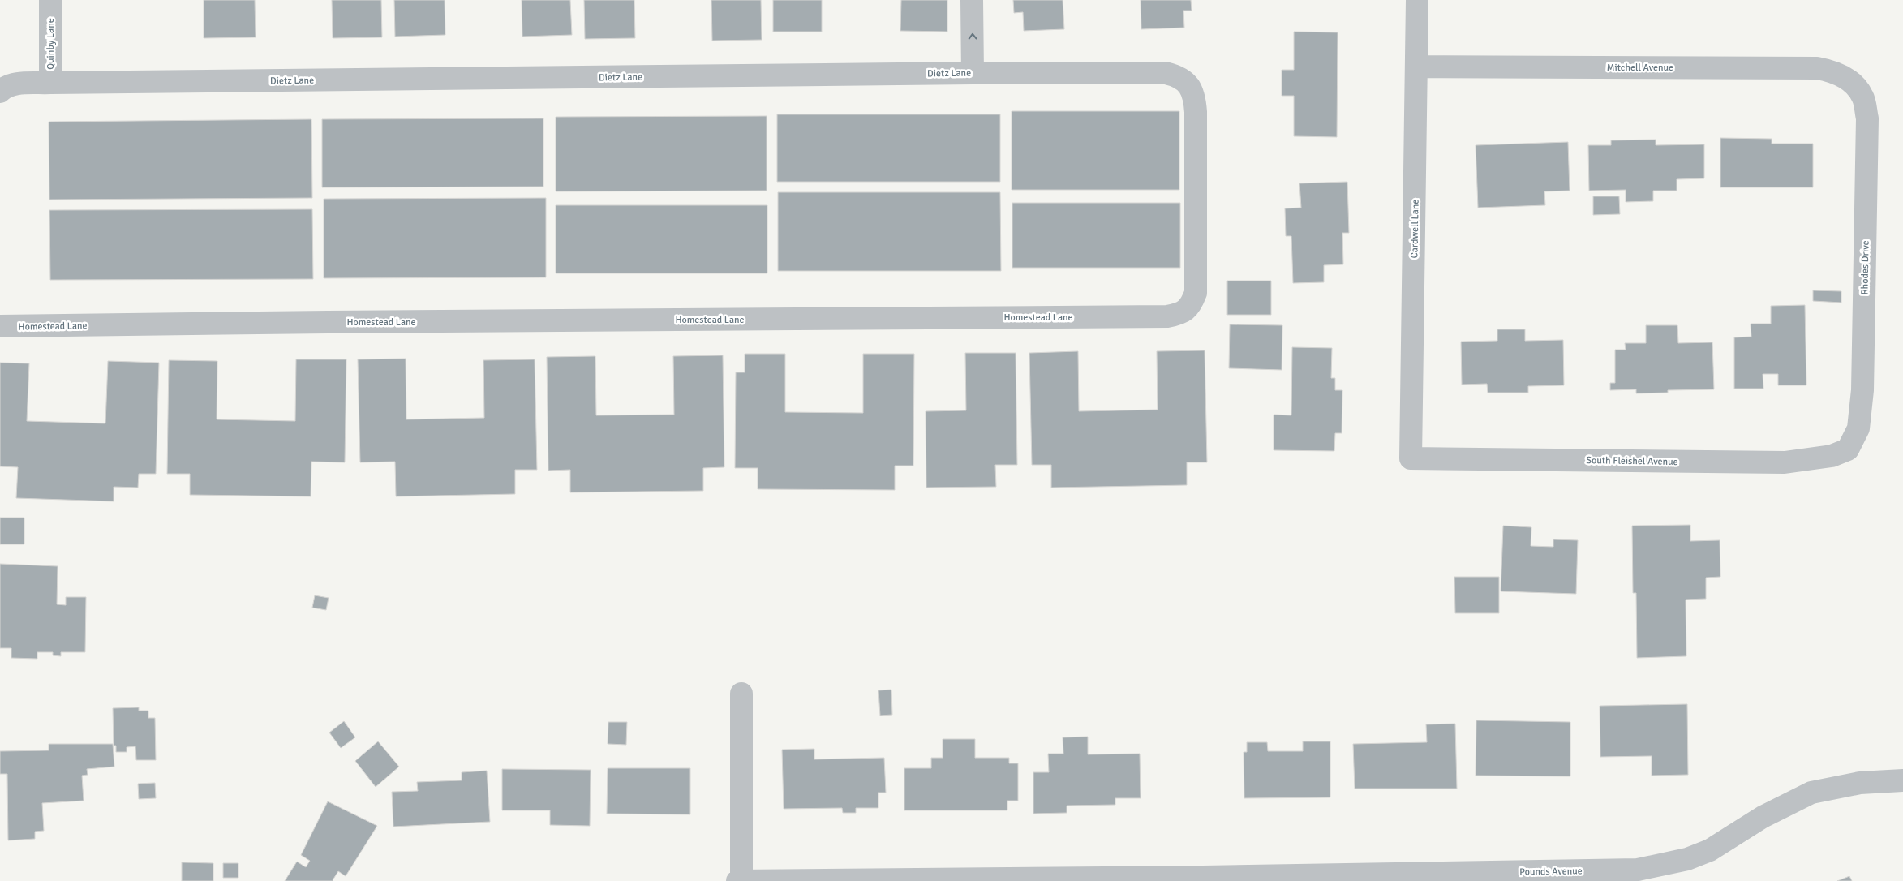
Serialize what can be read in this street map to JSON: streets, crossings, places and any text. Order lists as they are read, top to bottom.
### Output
{
  "streets": {
    "street": [
      "Quinby Lane",
      "Mitchell Avenue",
      "Dietz Lane",
      "Cardwell Lane",
      "Rhodes Drive",
      "Homestead Lane",
      "South Fleishel Avenue",
      "Pounds Avenue"
    ]
  },
  "crossings": [
    ["Quinby Lane", "Dietz Lane"],
    ["Mitchell Avenue", "Cardwell Lane"],
    ["Mitchell Avenue", "Rhodes Drive"],
    ["Dietz Lane", "Homestead Lane"],
    ["Cardwell Lane", "South Fleishel Avenue"],
    ["Rhodes Drive", "South Fleishel Avenue"]
  ]
}
